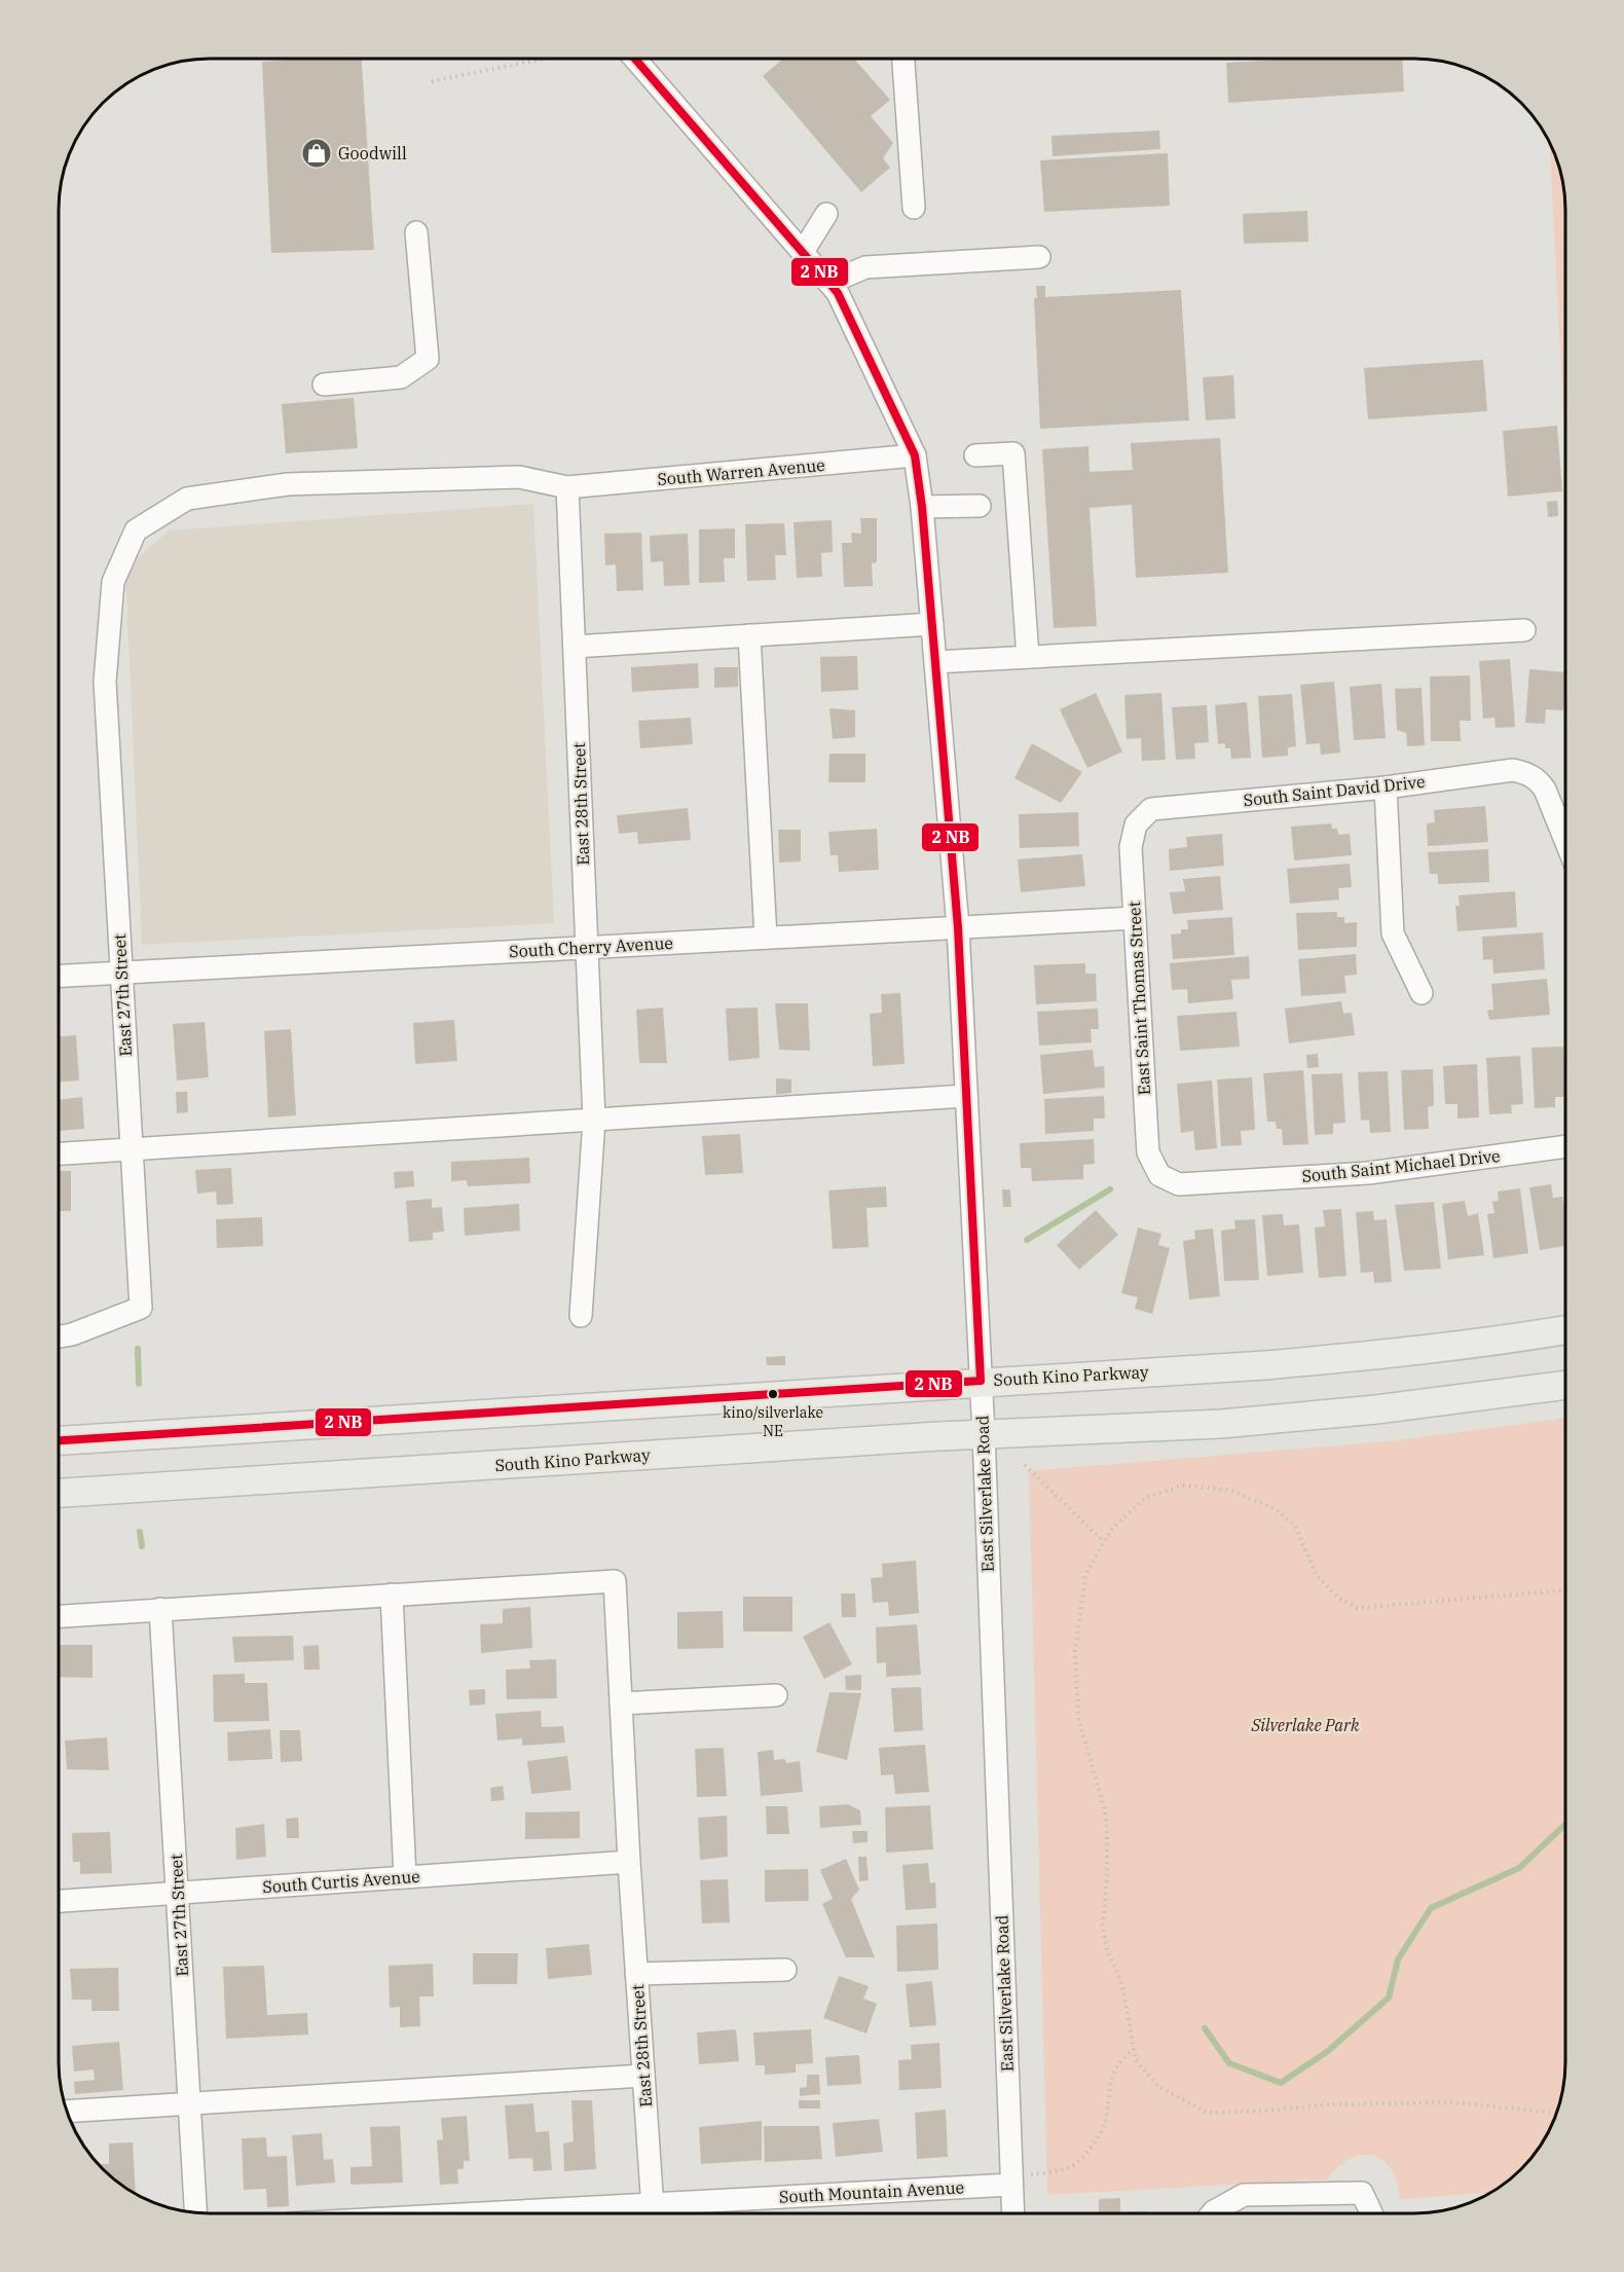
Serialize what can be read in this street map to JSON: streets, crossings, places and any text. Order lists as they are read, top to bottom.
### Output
{
  "streets": {
    "main road": ["South Kino Parkway"],
    "street": [
      "South Warren Avenue",
      "South Saint David Drive",
      "East 28th Street",
      "South Cherry Avenue",
      "East 27th Street",
      "East Saint Thomas Street",
      "South Saint Michael Drive",
      "East Silverlake Road",
      "South Curtis Avenue",
      "South Mountain Avenue"
    ]
  },
  "crossings": [
    ["South Warren Avenue", "East 28th Street"],
    ["South Warren Avenue", "East 27th Street"],
    ["South Warren Avenue", "East Silverlake Road"],
    ["South Saint David Drive", "East Saint Thomas Street"],
    ["East 28th Street", "South Cherry Avenue"],
    ["East 28th Street", "South Curtis Avenue"],
    ["East 28th Street", "South Mountain Avenue"],
    ["South Cherry Avenue", "East 27th Street"],
    ["South Cherry Avenue", "East Saint Thomas Street"],
    ["South Cherry Avenue", "East Silverlake Road"],
    ["East 27th Street", "South Curtis Avenue"],
    ["East Saint Thomas Street", "South Saint Michael Drive"],
    ["South Kino Parkway", "East Silverlake Road"],
    ["East Silverlake Road", "South Mountain Avenue"]
  ],
  "parks": ["Silverlake Park"],
  "places": {
    "shop": ["Goodwill"],
    "other": ["kino/silverlake NE"]
  }
}
